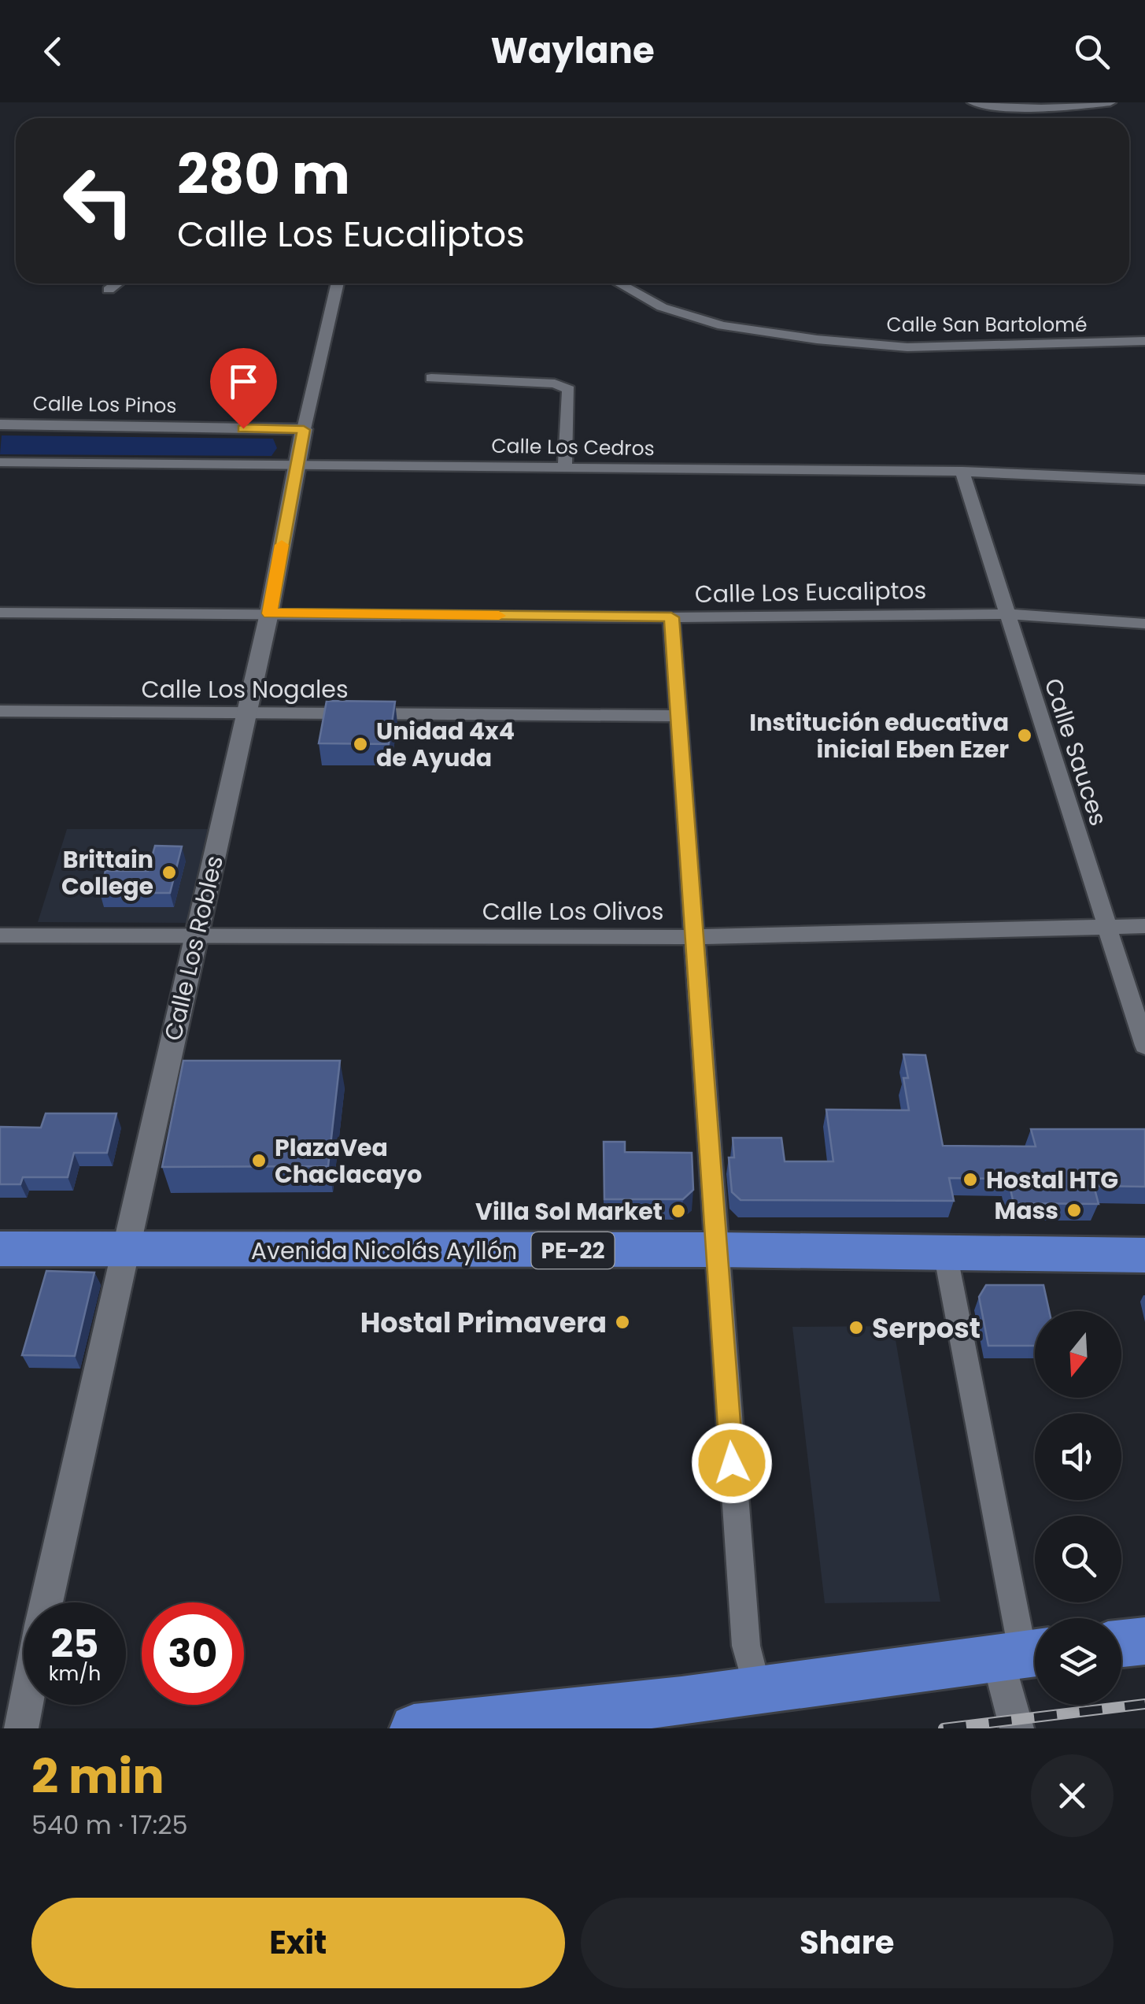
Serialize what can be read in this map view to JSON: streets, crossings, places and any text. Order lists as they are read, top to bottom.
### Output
{
  "streets": {
    "highway": ["Avenida Nicolás Ayllón", "PE-22"],
    "street": [
      "Calle San Bartolomé",
      "Calle Los Pinos",
      "Calle Los Cedros",
      "Calle Los Eucaliptos",
      "Calle Los Nogales",
      "Calle Sauces",
      "Calle Los Olivos",
      "Calle Los Robles"
    ]
  },
  "crossings": [
    ["Calle Los Pinos", "Calle Los Robles"],
    ["Calle Los Cedros", "Calle Sauces"],
    ["Calle Los Cedros", "Calle Los Robles"],
    ["Calle Los Eucaliptos", "Calle Sauces"],
    ["Calle Los Eucaliptos", "Calle Los Robles"],
    ["Calle Los Nogales", "Calle Los Robles"],
    ["Calle Sauces", "Calle Los Olivos"],
    ["Calle Los Olivos", "Calle Los Robles"],
    ["Calle Los Robles", "Avenida Nicolás Ayllón"]
  ],
  "places": [
    "Institución educativa inicial Eben Ezer",
    "Unidad 4x4 de Ayuda",
    "Brittain College",
    "PlazaVea Chaclacayo",
    "Hostal HTG",
    "Mass",
    "Villa Sol Market",
    "Hostal Primavera",
    "Serpost"
  ],
  "north": "bottom",
  "page": {
    "header": "Waylane",
    "turn": ["280 m", "Calle Los Eucaliptos"],
    "speed": "25 km/h",
    "limit": "30",
    "heading": ["2 min", "540 m · 17:25"],
    "buttons": ["Exit", "Share"]
  }
}
